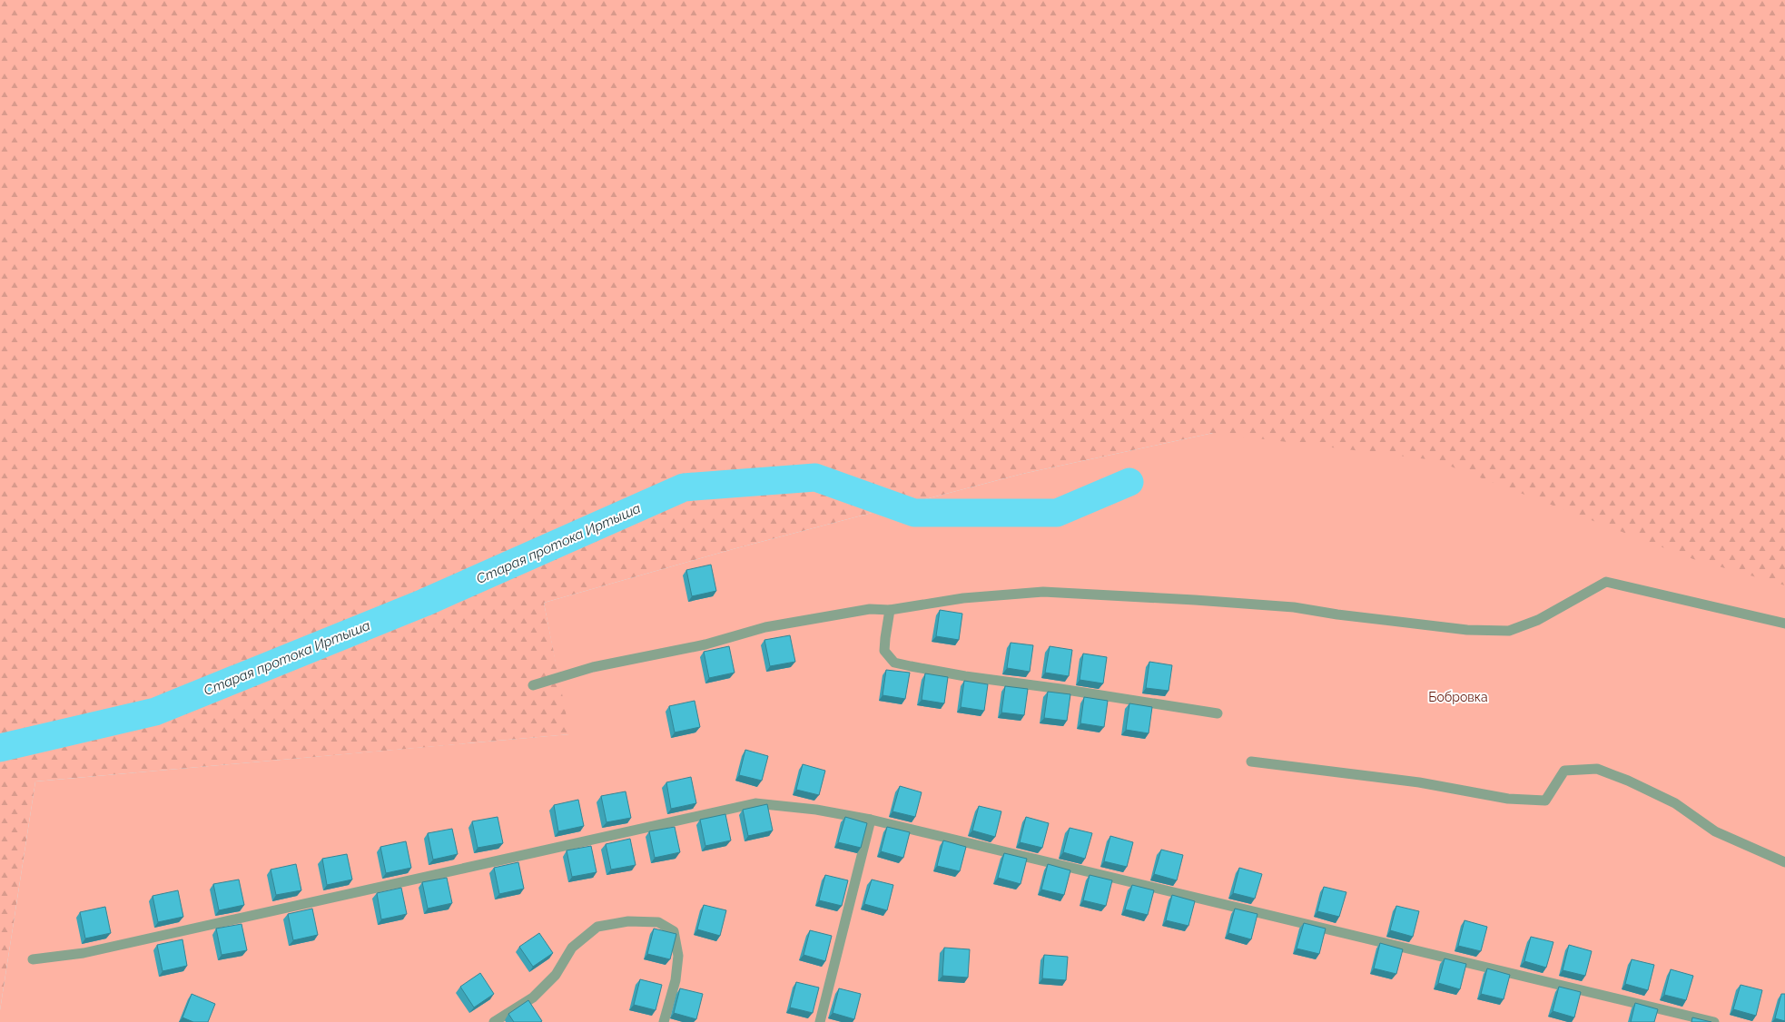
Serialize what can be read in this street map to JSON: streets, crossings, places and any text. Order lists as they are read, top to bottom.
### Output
{
  "water": ["Старая протока Иртыша"],
  "parks": ["Бобровка"]
}
